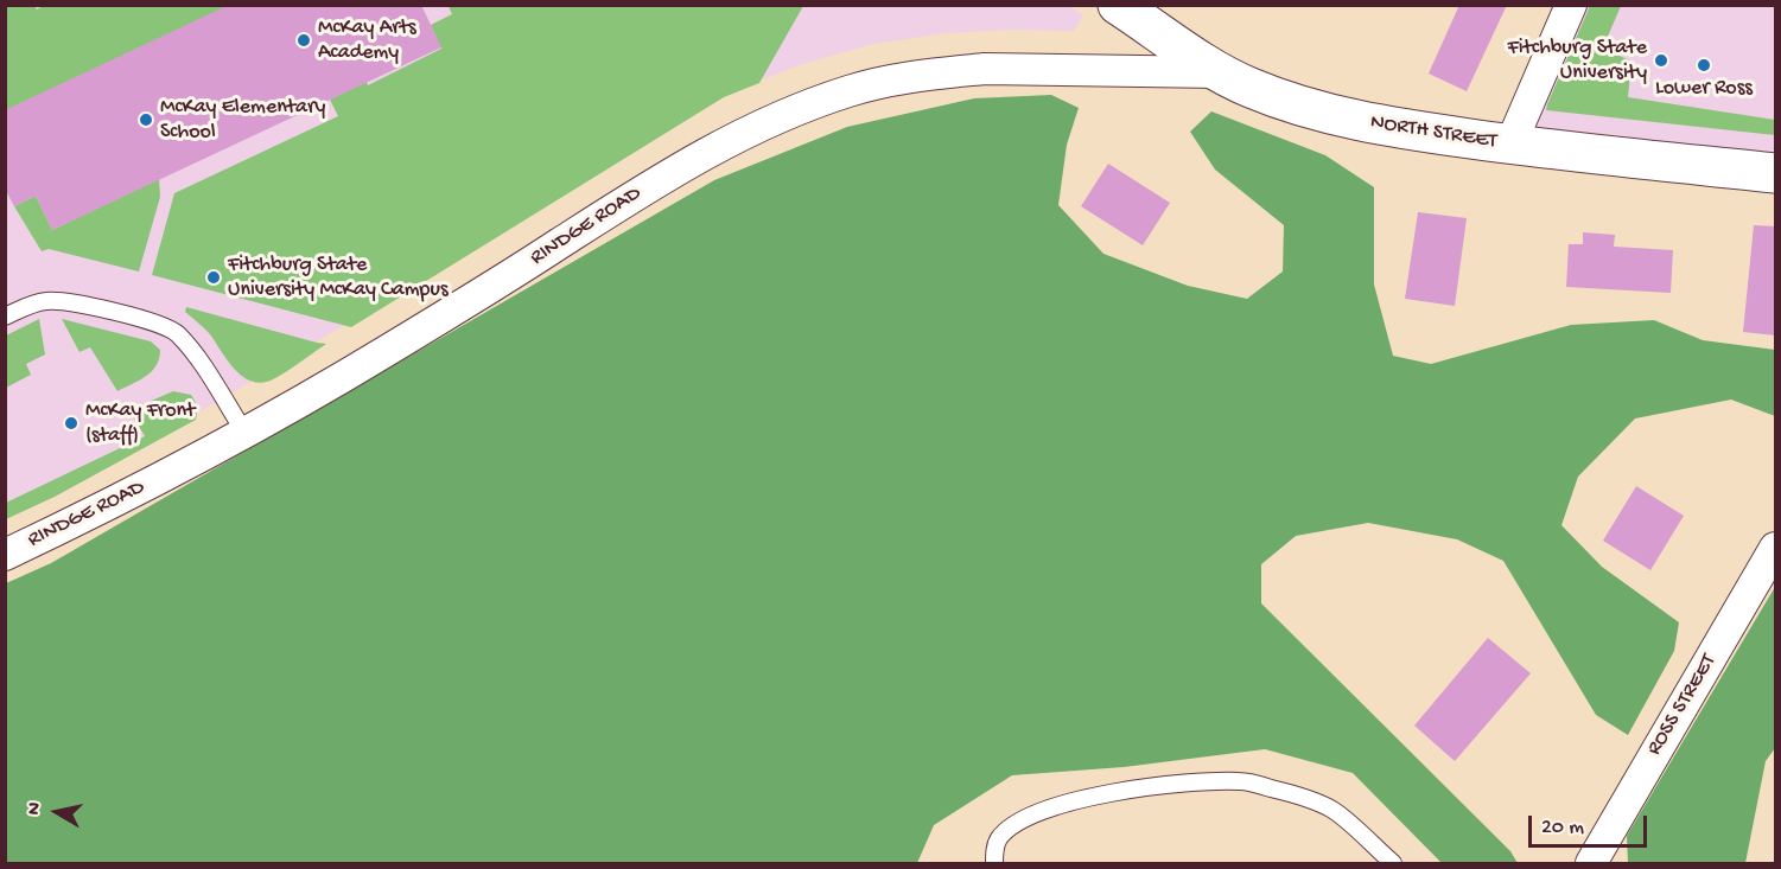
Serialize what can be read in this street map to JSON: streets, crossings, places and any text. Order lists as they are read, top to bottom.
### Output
{
  "streets": {
    "street": ["NORTH STREET", "RINDGE ROAD", "ROSS STREET"]
  },
  "crossings": [
    ["NORTH STREET", "RINDGE ROAD"]
  ],
  "places": [
    "McKay Arts Academy",
    "Fitchburg State University",
    "Lower Ross",
    "McKay Elementary School",
    "Fitchburg State University McKay Campus",
    "McKay Front (staff)"
  ],
  "scale_bar": "20 m",
  "north": "left"
}
